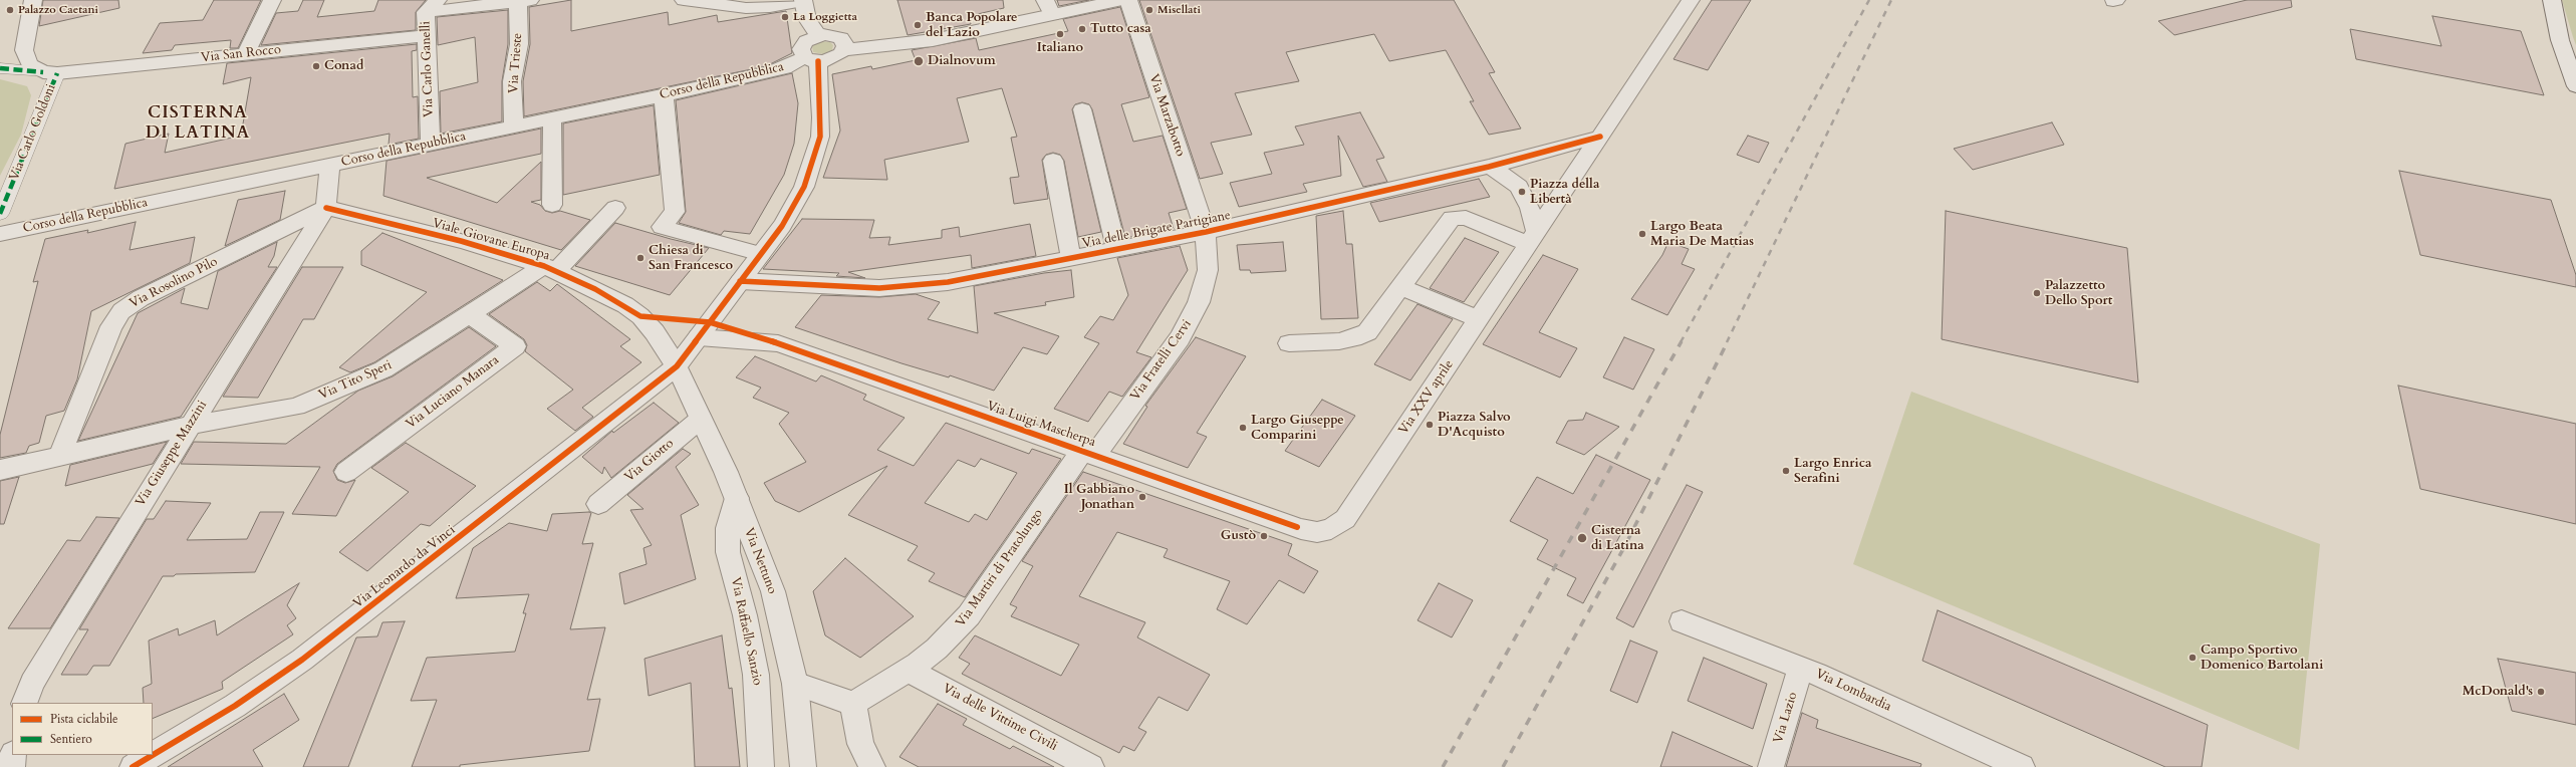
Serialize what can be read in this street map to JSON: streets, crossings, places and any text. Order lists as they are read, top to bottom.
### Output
{
  "streets": {
    "street": [
      "Via San Rocco",
      "Via Trieste",
      "Via Carlo Ganelli",
      "Corso della Repubblica",
      "Via Marzabotto",
      "Via Carlo Goldoni",
      "Via delle Brigate Partigiane",
      "Viale Giovane Europa",
      "Via Rosolino Pilo",
      "Via Fratelli Cervi",
      "Via Tito Speri",
      "Via Luciano Manara",
      "Via XXV aprile",
      "Via Luigi Mascherpa",
      "Via Giuseppe Mazzini",
      "Via Giotto",
      "Via Nettuno",
      "Via Leonardo da Vinci",
      "Via Martiri di Pratolungo",
      "Via Raffaello Sanzio",
      "Via Lombardia",
      "Via delle Vittime Civili",
      "Via Lazio"
    ]
  },
  "crossings": [
    ["Via San Rocco", "Via Carlo Ganelli"],
    ["Via San Rocco", "Via Carlo Goldoni"],
    ["Via Trieste", "Corso della Repubblica"],
    ["Via Carlo Ganelli", "Corso della Repubblica"],
    ["Corso della Repubblica", "Via Leonardo da Vinci"],
    ["Via Marzabotto", "Via delle Brigate Partigiane"],
    ["Via Marzabotto", "Via Fratelli Cervi"],
    ["Via delle Brigate Partigiane", "Via Fratelli Cervi"],
    ["Via delle Brigate Partigiane", "Via Leonardo da Vinci"],
    ["Viale Giovane Europa", "Via Rosolino Pilo"],
    ["Viale Giovane Europa", "Via Tito Speri"],
    ["Viale Giovane Europa", "Via Giuseppe Mazzini"],
    ["Viale Giovane Europa", "Via Nettuno"],
    ["Viale Giovane Europa", "Via Leonardo da Vinci"],
    ["Via Rosolino Pilo", "Via Tito Speri"],
    ["Via Rosolino Pilo", "Via Giuseppe Mazzini"],
    ["Via Fratelli Cervi", "Via Luigi Mascherpa"],
    ["Via Fratelli Cervi", "Via Martiri di Pratolungo"],
    ["Via Tito Speri", "Via Luciano Manara"],
    ["Via Tito Speri", "Via Giuseppe Mazzini"],
    ["Via XXV aprile", "Via Luigi Mascherpa"],
    ["Via Luigi Mascherpa", "Via Leonardo da Vinci"],
    ["Via Luigi Mascherpa", "Via Martiri di Pratolungo"],
    ["Via Giotto", "Via Nettuno"],
    ["Via Nettuno", "Via Leonardo da Vinci"],
    ["Via Nettuno", "Via Raffaello Sanzio"],
    ["Via Martiri di Pratolungo", "Via delle Vittime Civili"],
    ["Via Lombardia", "Via Lazio"]
  ],
  "districts": ["CISTERNA DI LATINA"],
  "places": [
    "Palazzo Caetani",
    "Misellati",
    "La Loggietta",
    "Banca Popolare del Lazio",
    "Tutto casa",
    "Italiano",
    "Dialnovum",
    "Conad",
    "Piazza della Libertà",
    "Largo Beata Maria De Mattias",
    "Chiesa di San Francesco",
    "Palazzetto Dello Sport",
    "Piazza Salvo D'Acquisto",
    "Largo Giuseppe Comparini",
    "Largo Enrica Serafini",
    "Il Gabbiano Jonathan",
    "Gustò",
    "Cisterna di Latina",
    "Campo Sportivo Domenico Bartolani",
    "McDonald's"
  ],
  "legend": ["Pista ciclabile", "Sentiero"]
}
